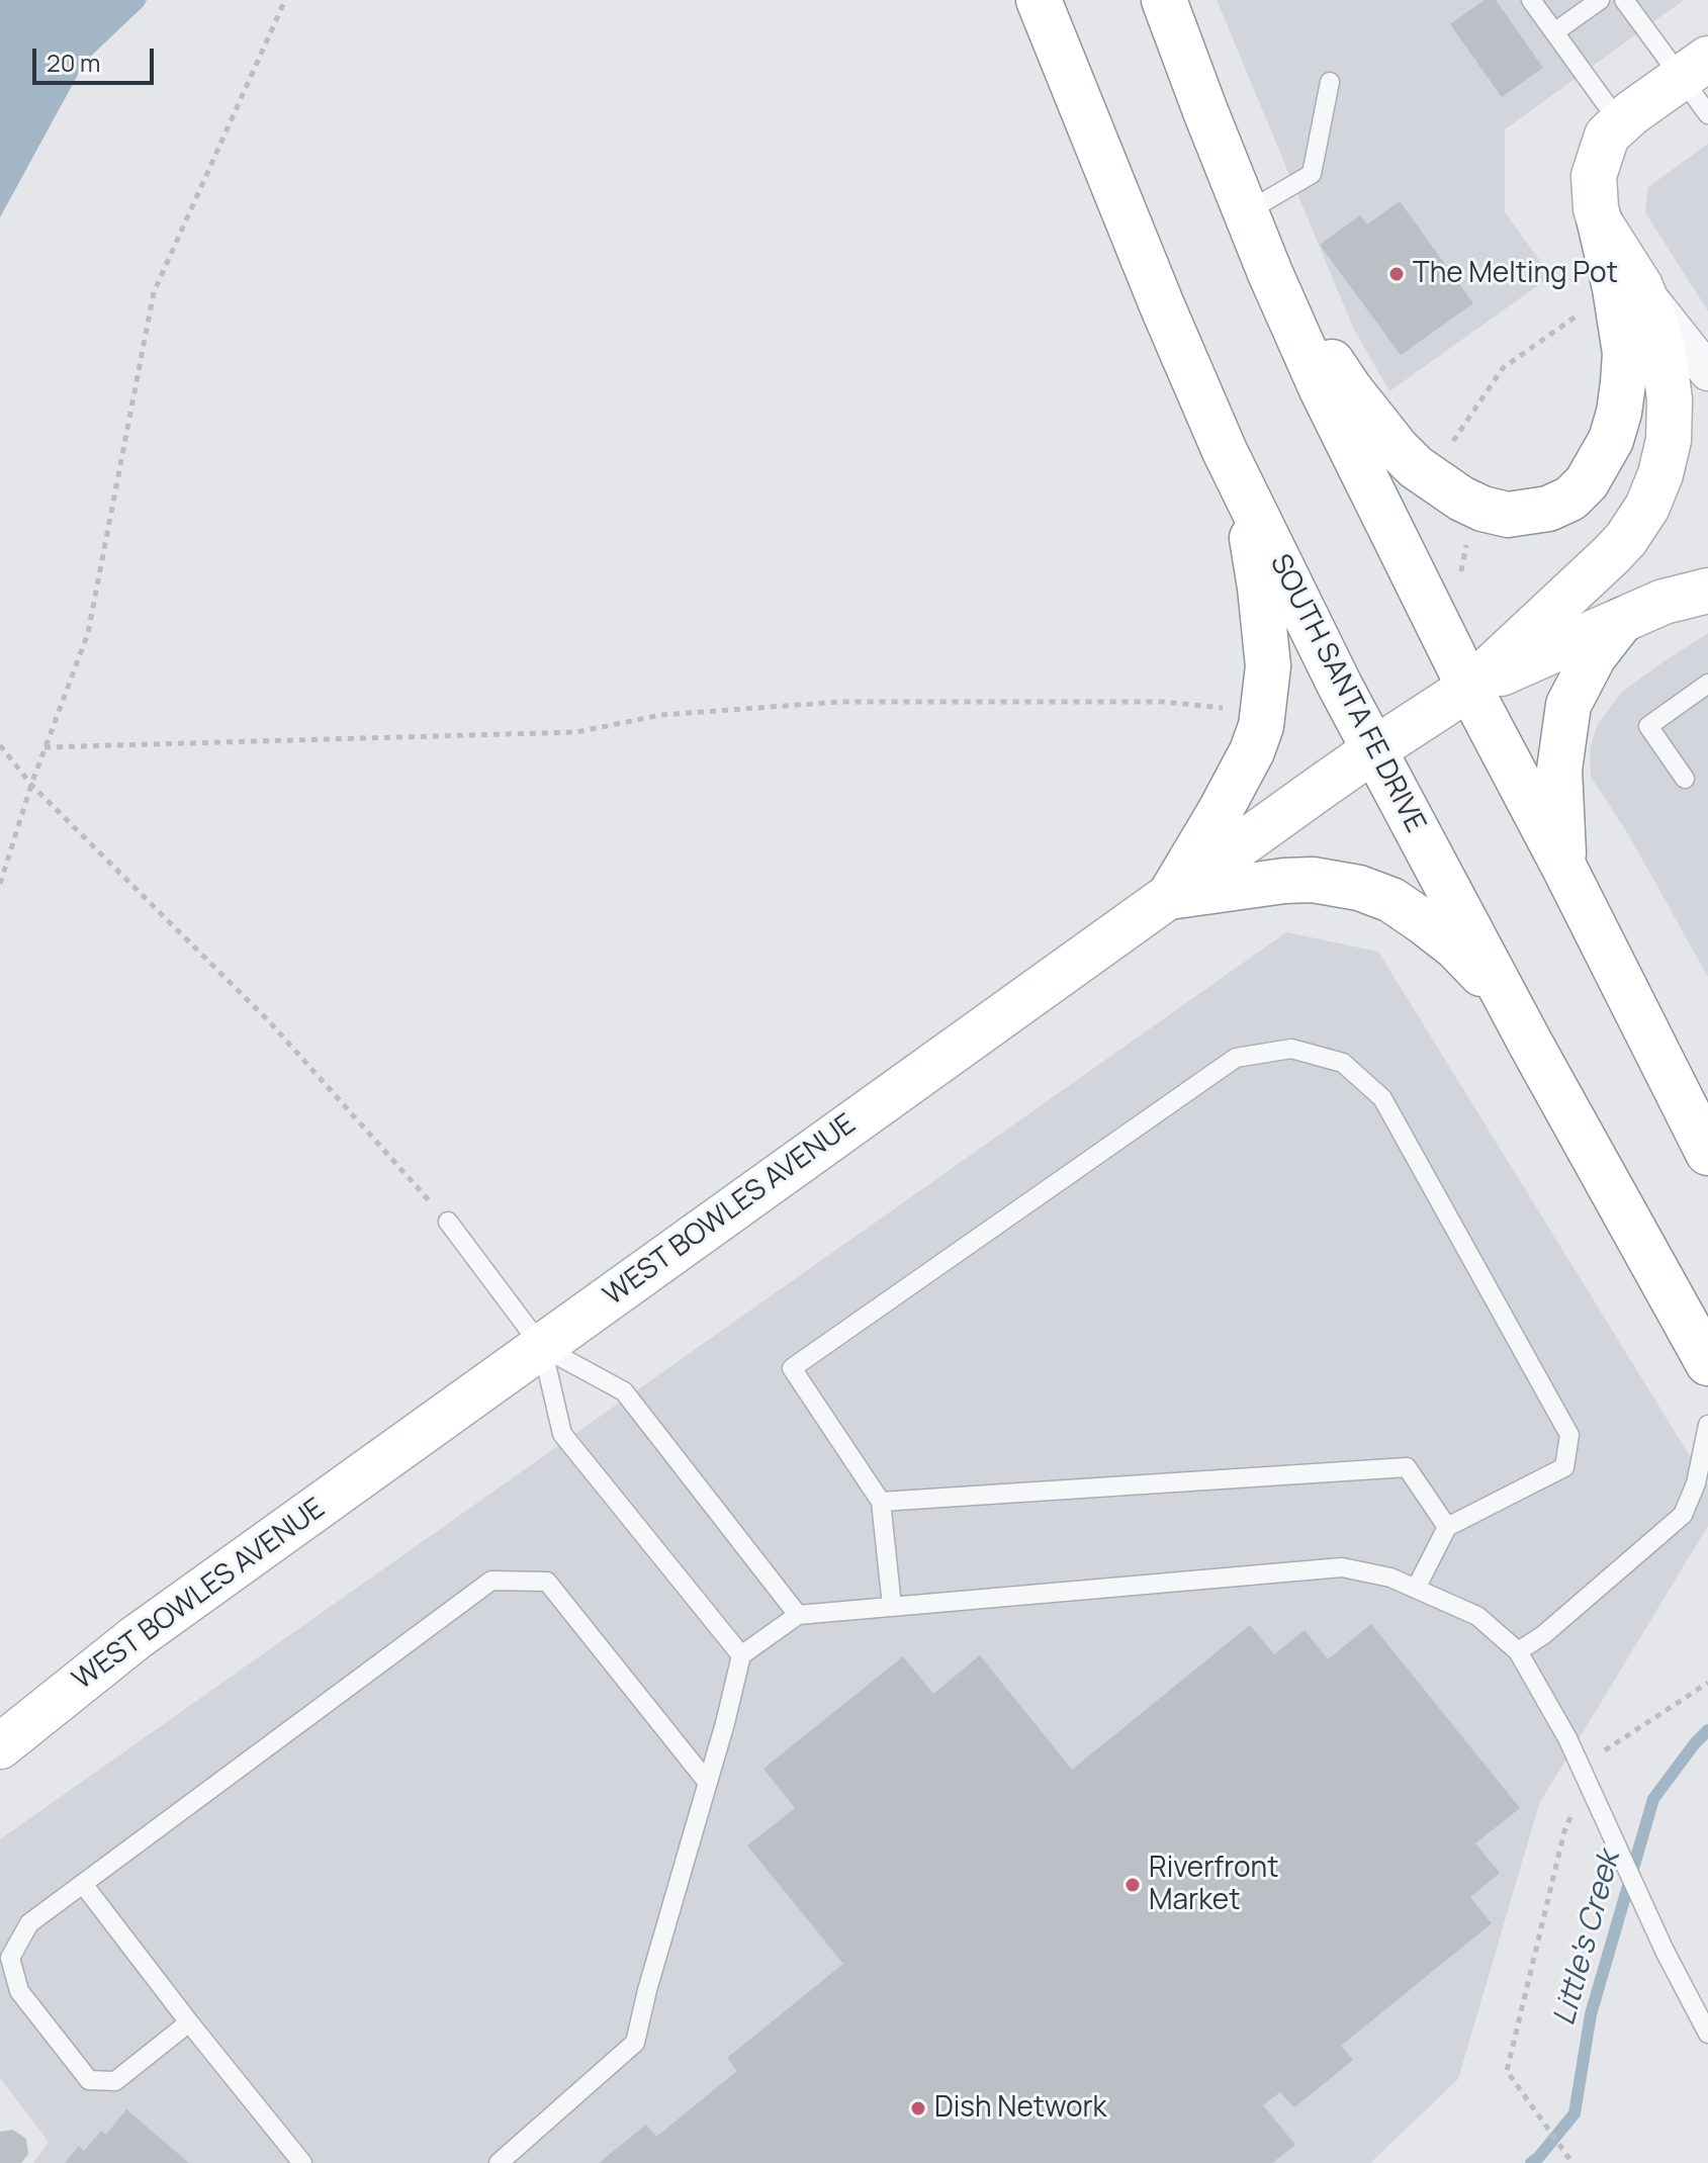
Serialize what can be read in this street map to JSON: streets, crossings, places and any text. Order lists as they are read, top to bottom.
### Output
{
  "streets": {
    "main road": ["SOUTH SANTA FE DRIVE", "WEST BOWLES AVENUE"]
  },
  "crossings": [
    ["SOUTH SANTA FE DRIVE", "WEST BOWLES AVENUE"]
  ],
  "water": ["Little's Creek"],
  "places": ["The Melting Pot", "Riverfront Market", "Dish Network"],
  "scale_bar": "20 m"
}
